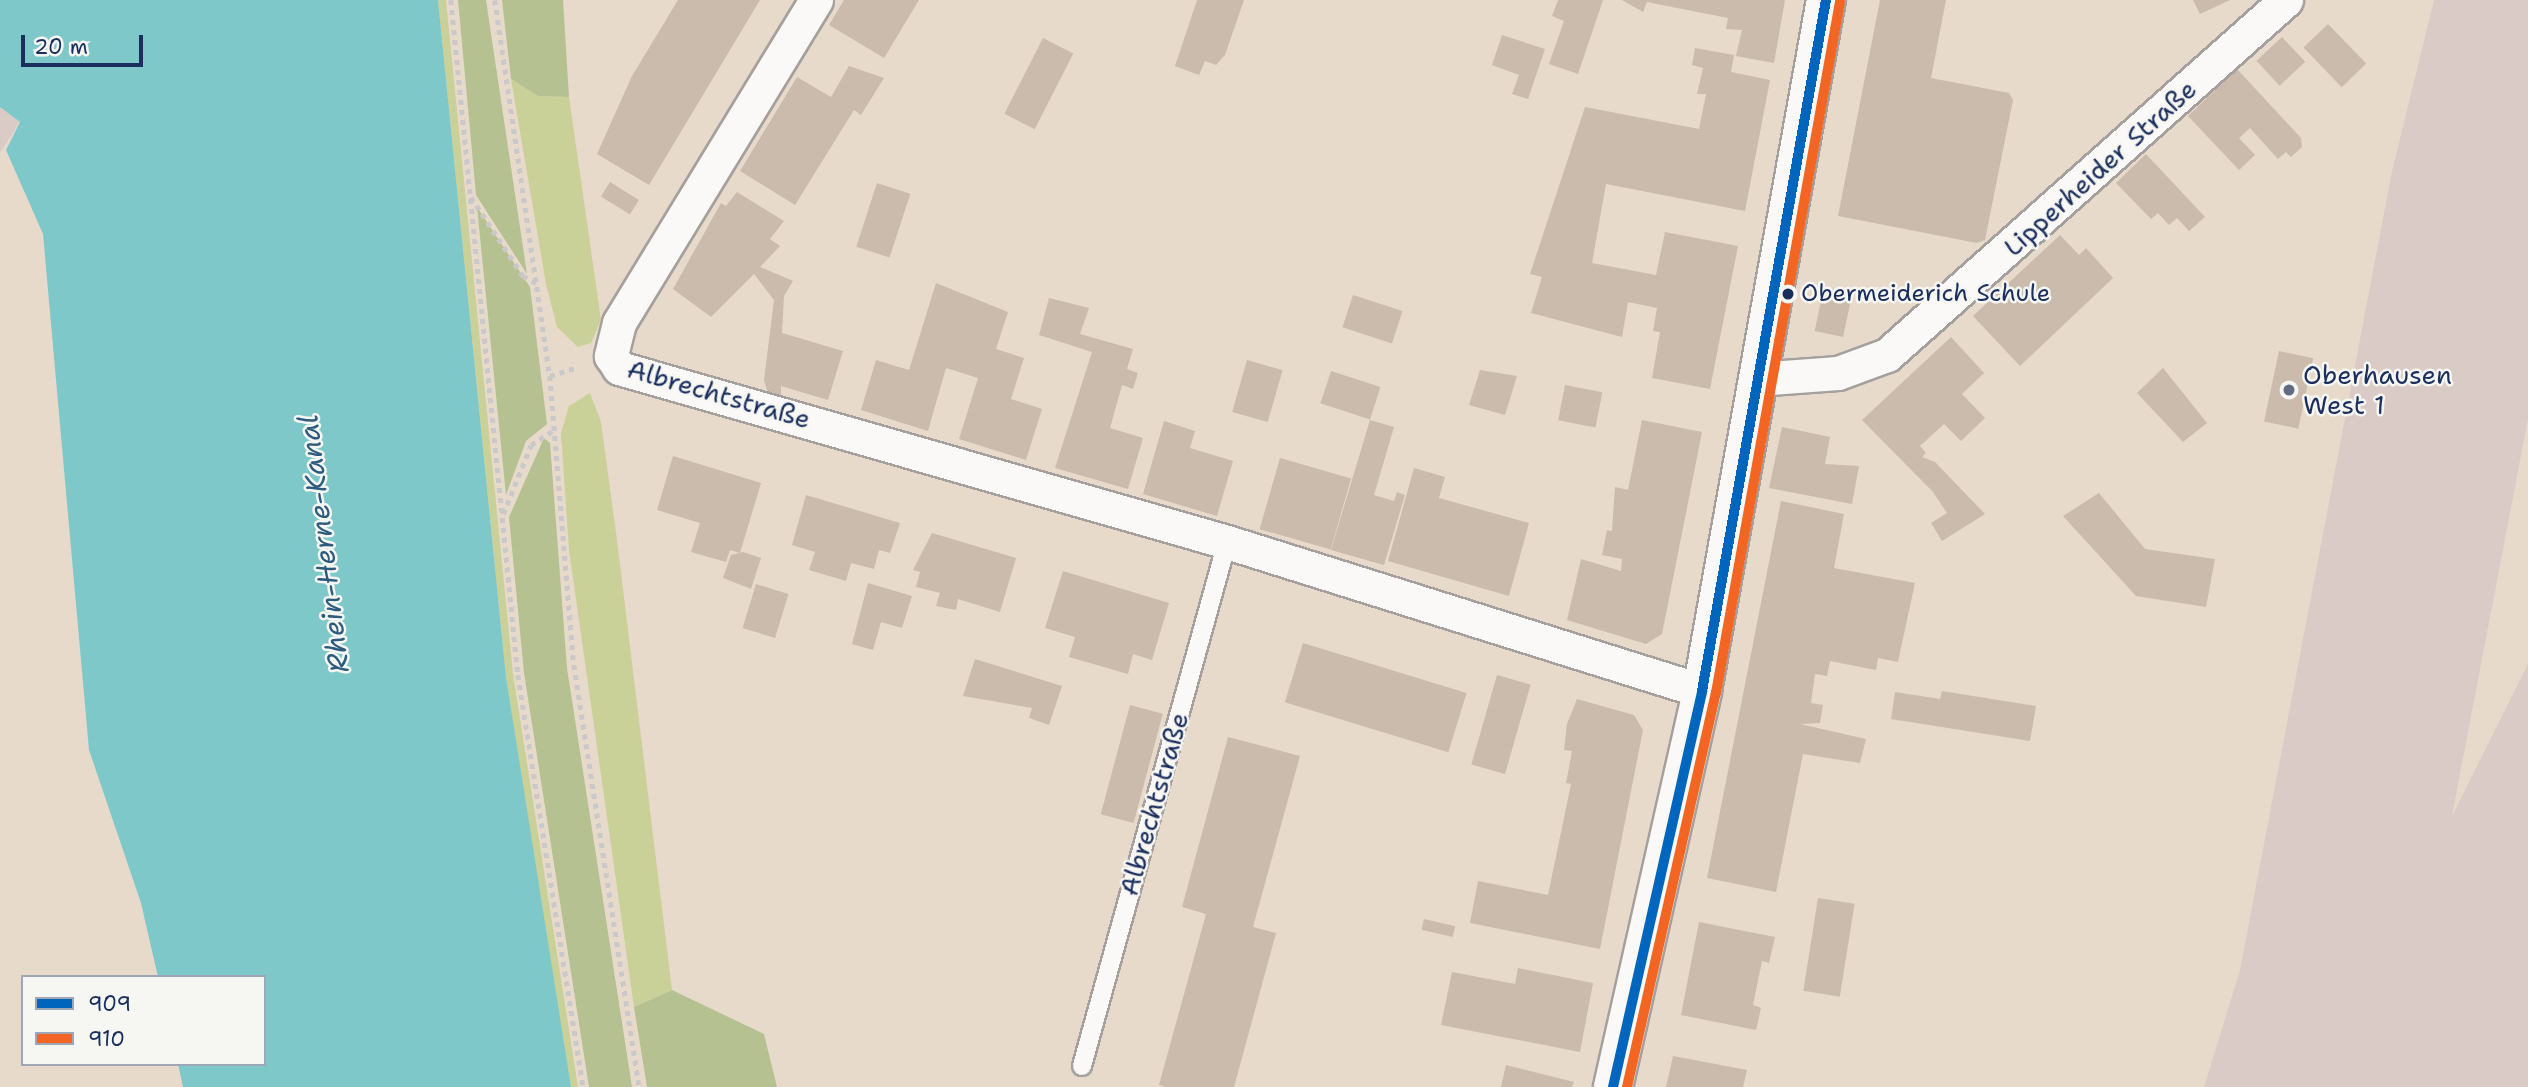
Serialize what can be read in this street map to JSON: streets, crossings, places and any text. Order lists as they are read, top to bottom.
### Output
{
  "streets": {
    "street": ["Lipperheider Straße", "Albrechtstraße"]
  },
  "water": ["Rhein-Herne-Kanal"],
  "places": ["Obermeiderich Schule", "Oberhausen West 1"],
  "lines": ["transit line 909", "transit line 910"],
  "legend": ["909", "910"],
  "scale_bar": "20 m"
}
